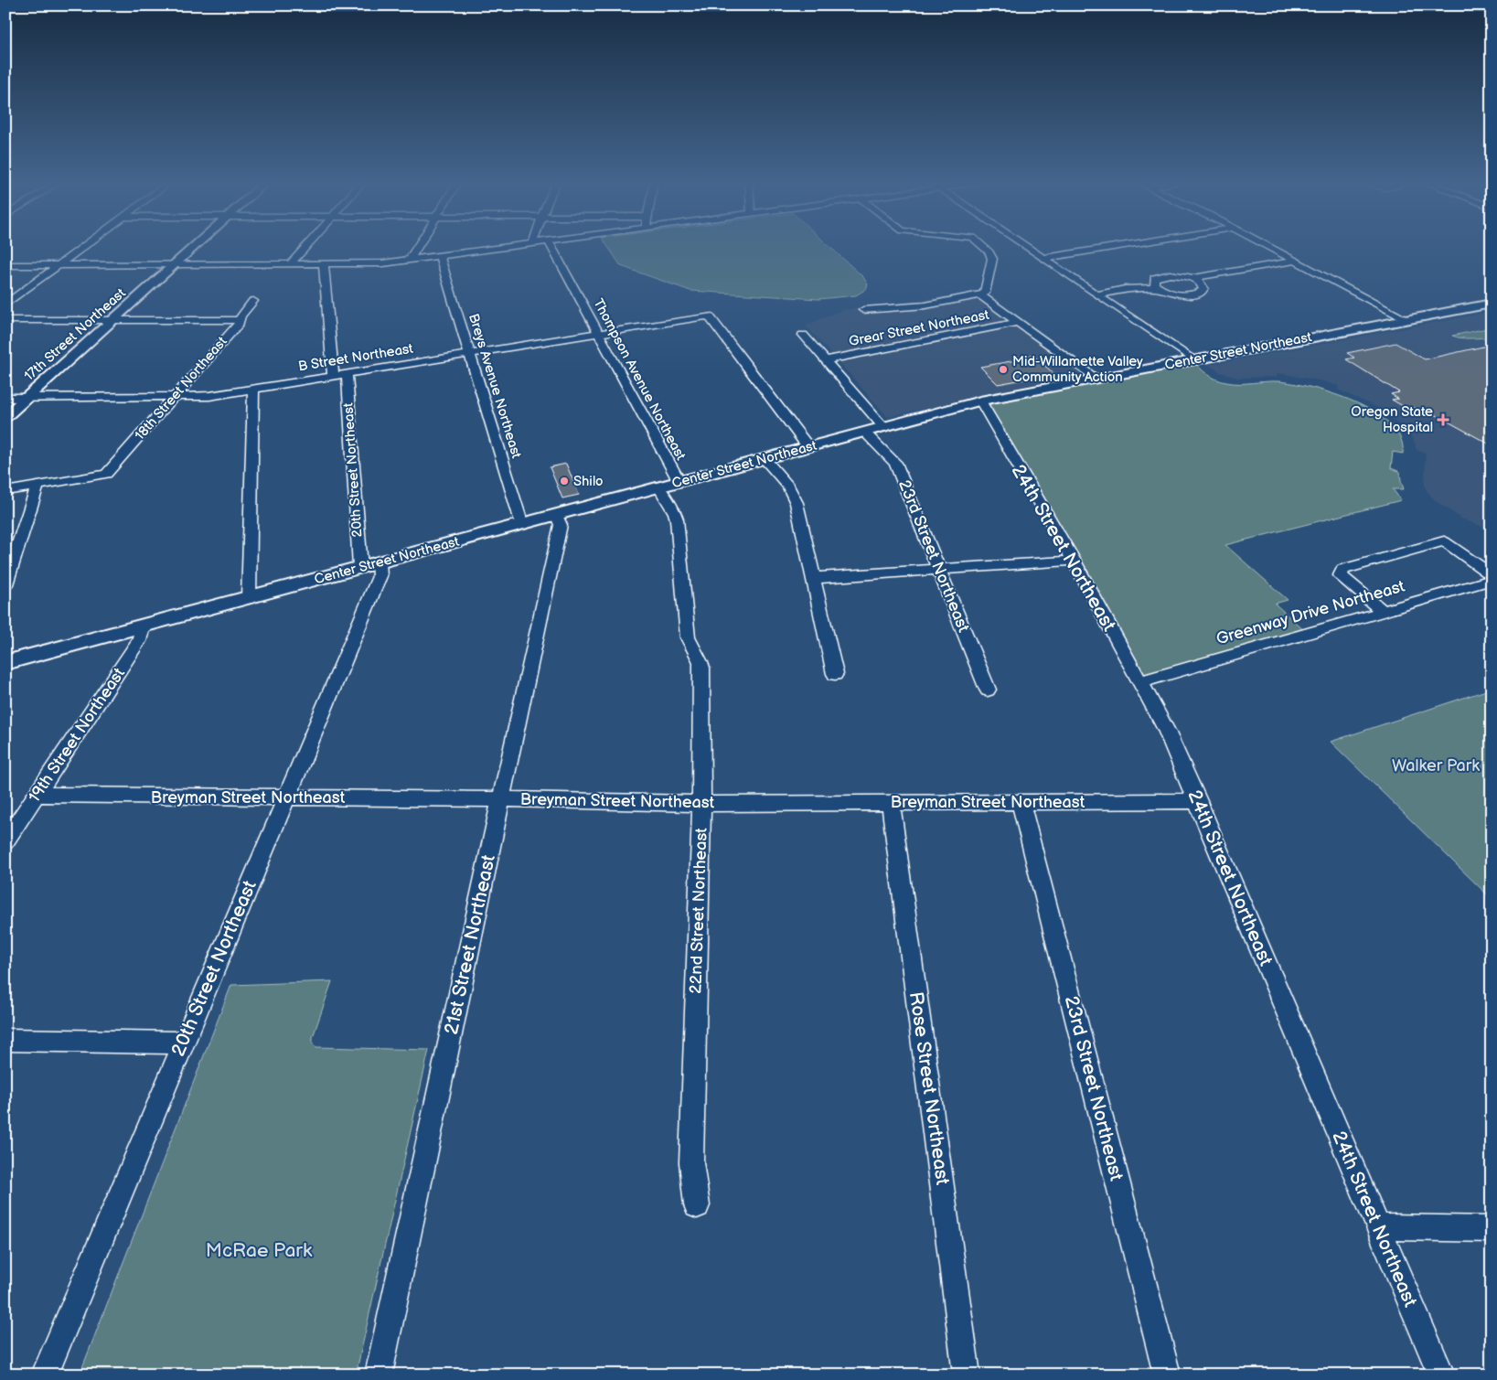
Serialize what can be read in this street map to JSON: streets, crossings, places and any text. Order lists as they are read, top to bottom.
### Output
{
  "streets": {
    "main road": ["17th Street Northeast", "Center Street Northeast"],
    "street": [
      "Grear Street Northeast",
      "B Street Northeast",
      "Thompson Avenue Northeast",
      "Breys Avenue Northeast",
      "18th Street Northeast",
      "20th Street Northeast",
      "24th Street Northeast",
      "23rd Street Northeast",
      "Greenway Drive Northeast",
      "19th Street Northeast",
      "Breyman Street Northeast",
      "22nd Street Northeast",
      "21st Street Northeast",
      "Rose Street Northeast"
    ]
  },
  "crossings": [
    ["17th Street Northeast", "B Street Northeast"],
    ["Center Street Northeast", "B Street Northeast"],
    ["Center Street Northeast", "Thompson Avenue Northeast"],
    ["Center Street Northeast", "Breys Avenue Northeast"],
    ["Center Street Northeast", "20th Street Northeast"],
    ["Center Street Northeast", "24th Street Northeast"],
    ["Center Street Northeast", "23rd Street Northeast"],
    ["Center Street Northeast", "19th Street Northeast"],
    ["Center Street Northeast", "22nd Street Northeast"],
    ["Center Street Northeast", "21st Street Northeast"],
    ["B Street Northeast", "Thompson Avenue Northeast"],
    ["B Street Northeast", "Breys Avenue Northeast"],
    ["B Street Northeast", "18th Street Northeast"],
    ["B Street Northeast", "20th Street Northeast"],
    ["20th Street Northeast", "Breyman Street Northeast"],
    ["24th Street Northeast", "Greenway Drive Northeast"],
    ["24th Street Northeast", "Breyman Street Northeast"],
    ["23rd Street Northeast", "Breyman Street Northeast"],
    ["19th Street Northeast", "Breyman Street Northeast"],
    ["Breyman Street Northeast", "22nd Street Northeast"],
    ["Breyman Street Northeast", "21st Street Northeast"],
    ["Breyman Street Northeast", "Rose Street Northeast"]
  ],
  "parks": ["Walker Park", "McRae Park"],
  "places": {
    "other": ["Mid-Willamette Valley Community Action", "Shilo"],
    "health": ["Oregon State Hospital"]
  }
}
